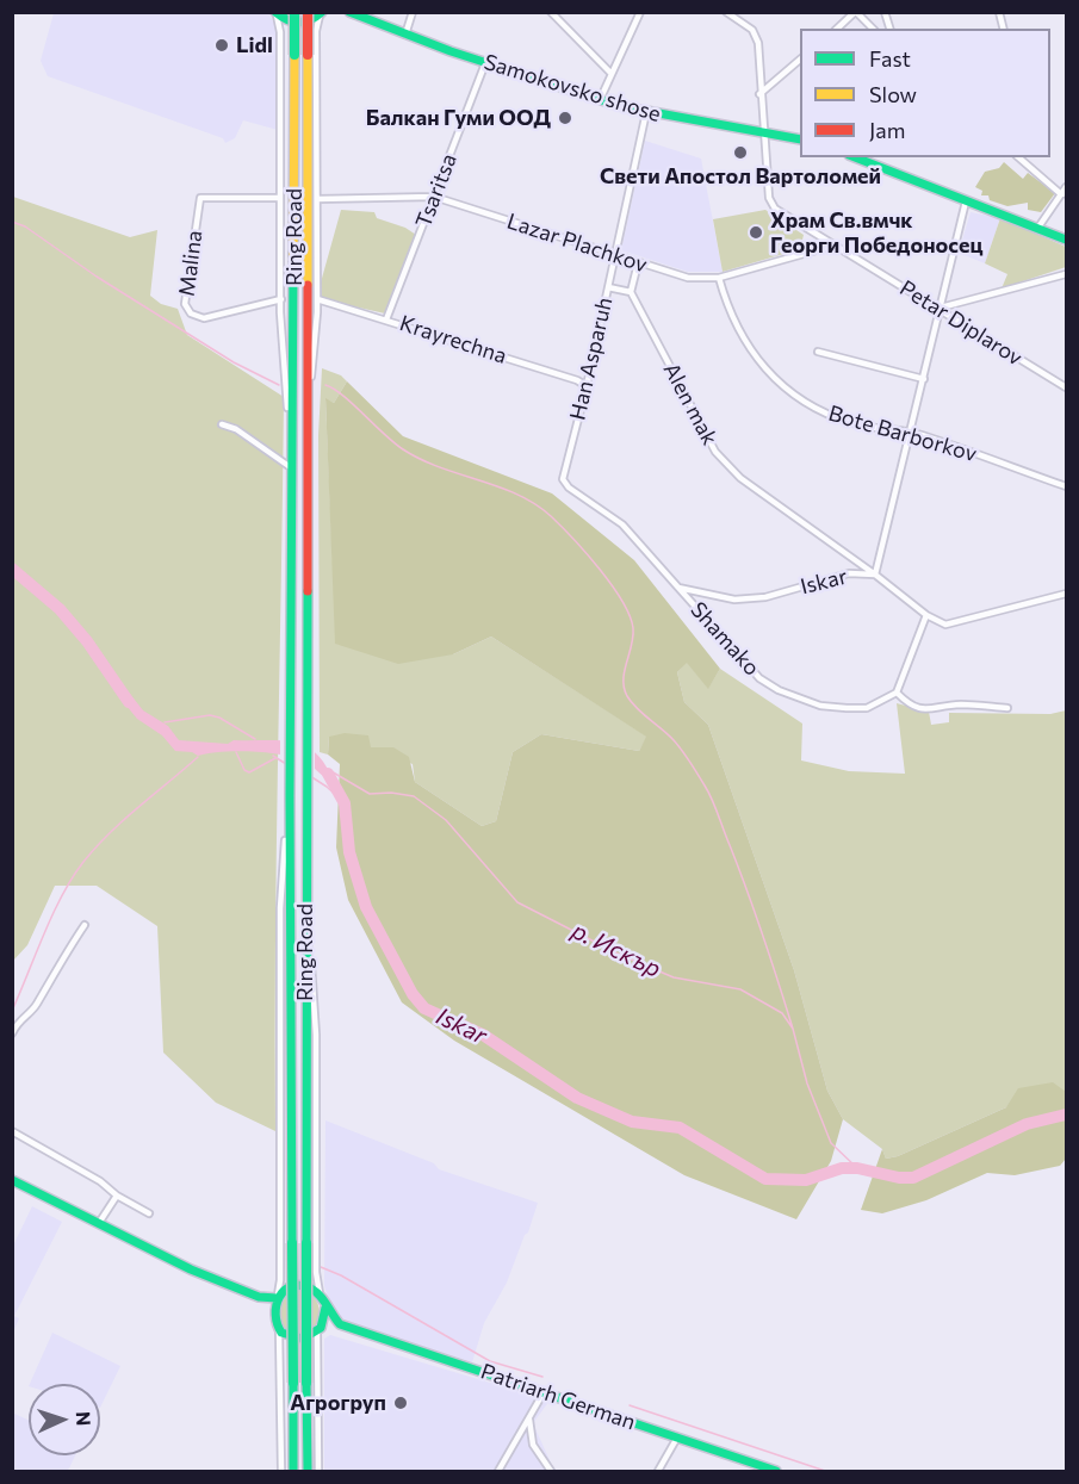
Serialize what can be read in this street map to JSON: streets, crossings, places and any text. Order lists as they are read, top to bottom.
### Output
{
  "streets": {
    "main road": ["Samokovsko shose", "Ring Road", "Patriarh German"],
    "street": [
      "Tsaritsa",
      "Lazar Plachkov",
      "Malina",
      "Petar Diplarov",
      "Krayrechna",
      "Han Asparuh",
      "Alen mak",
      "Bote Barborkov",
      "Iskar",
      "Shamako"
    ]
  },
  "crossings": [
    ["Samokovsko shose", "Tsaritsa"],
    ["Samokovsko shose", "Petar Diplarov"],
    ["Samokovsko shose", "Han Asparuh"],
    ["Tsaritsa", "Lazar Plachkov"],
    ["Tsaritsa", "Krayrechna"],
    ["Ring Road", "Lazar Plachkov"],
    ["Ring Road", "Malina"],
    ["Ring Road", "Krayrechna"],
    ["Lazar Plachkov", "Petar Diplarov"],
    ["Lazar Plachkov", "Han Asparuh"],
    ["Lazar Plachkov", "Bote Barborkov"],
    ["Krayrechna", "Han Asparuh"],
    ["Han Asparuh", "Iskar"],
    ["Han Asparuh", "Shamako"],
    ["Alen mak", "Iskar"],
    ["Iskar", "Shamako"]
  ],
  "water": ["р. Искър", "Iskar"],
  "places": [
    "Lidl",
    "Балкан Гуми ООД",
    "Свети Апостол Вартоломей",
    "Храм Св.вмчк Георги Победоносец",
    "Агрогруп"
  ],
  "legend": ["Fast", "Slow", "Jam"],
  "north": "right"
}
